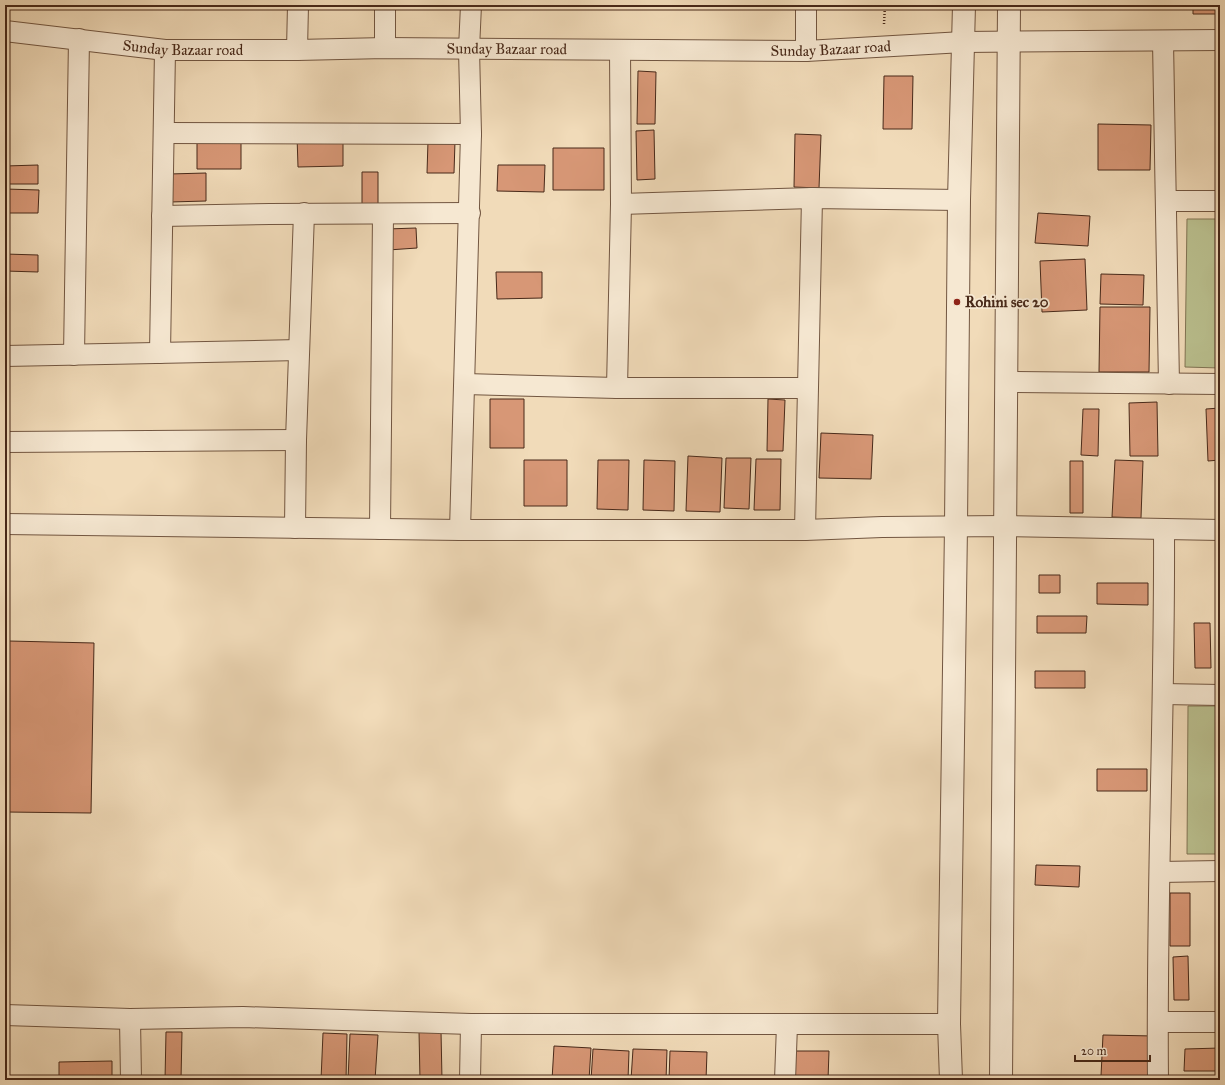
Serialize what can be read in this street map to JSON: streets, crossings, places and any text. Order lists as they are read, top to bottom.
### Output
{
  "streets": {
    "street": ["Sunday Bazaar road"]
  },
  "places": ["Rohini sec 20"],
  "scale_bar": "20 m"
}
